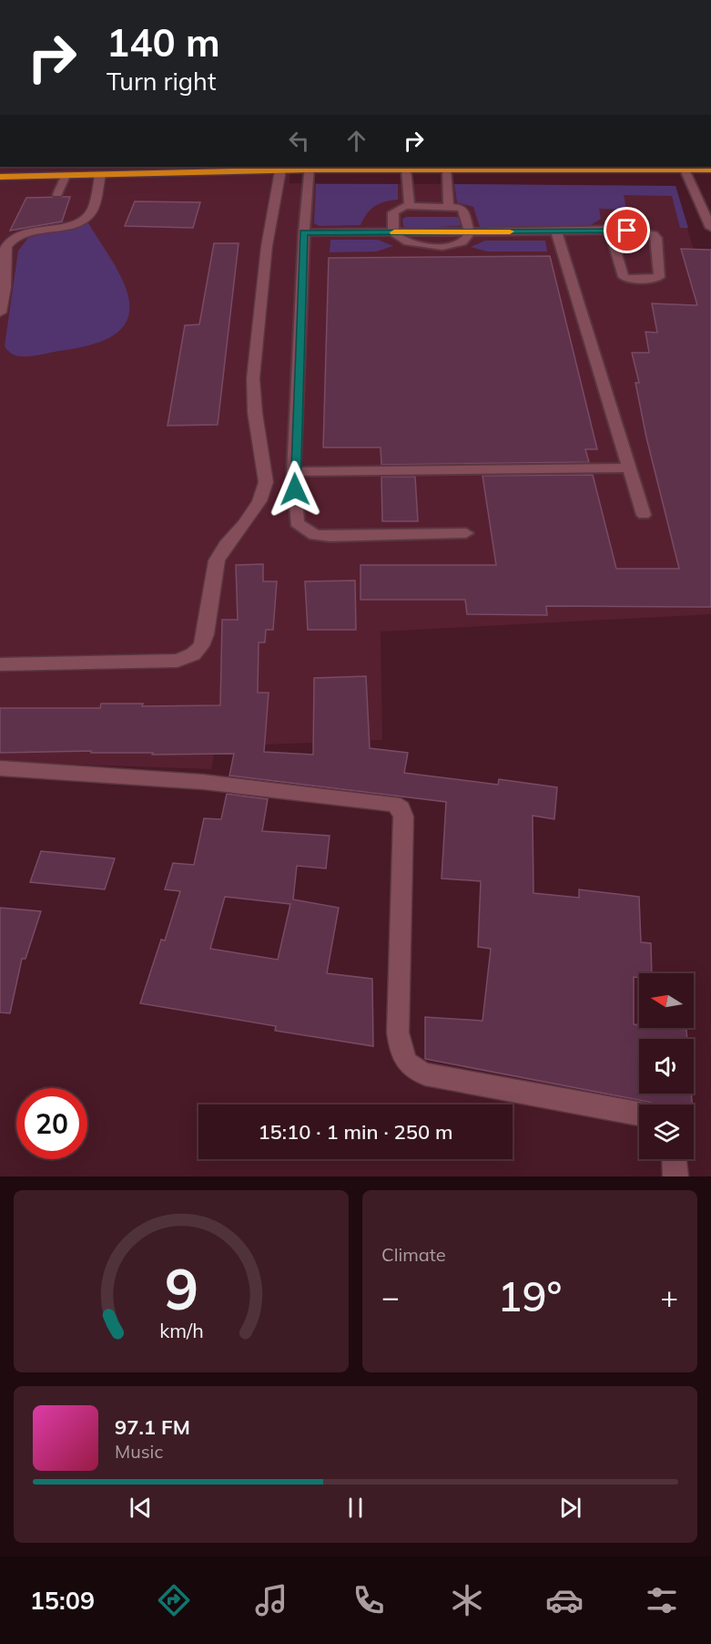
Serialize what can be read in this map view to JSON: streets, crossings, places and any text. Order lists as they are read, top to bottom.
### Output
{
  "north": "left",
  "page": {
    "turn": ["140 m", "Turn right"],
    "limit": "20",
    "trip": "15:10 · 1 min · 250 m",
    "tile": "Climate",
    "heat": ["−", "19°", "+"],
    "song": ["97.1 FM", "Music"],
    "tabs": "15:09",
    "gauge": ["9", "km/h"]
  }
}
